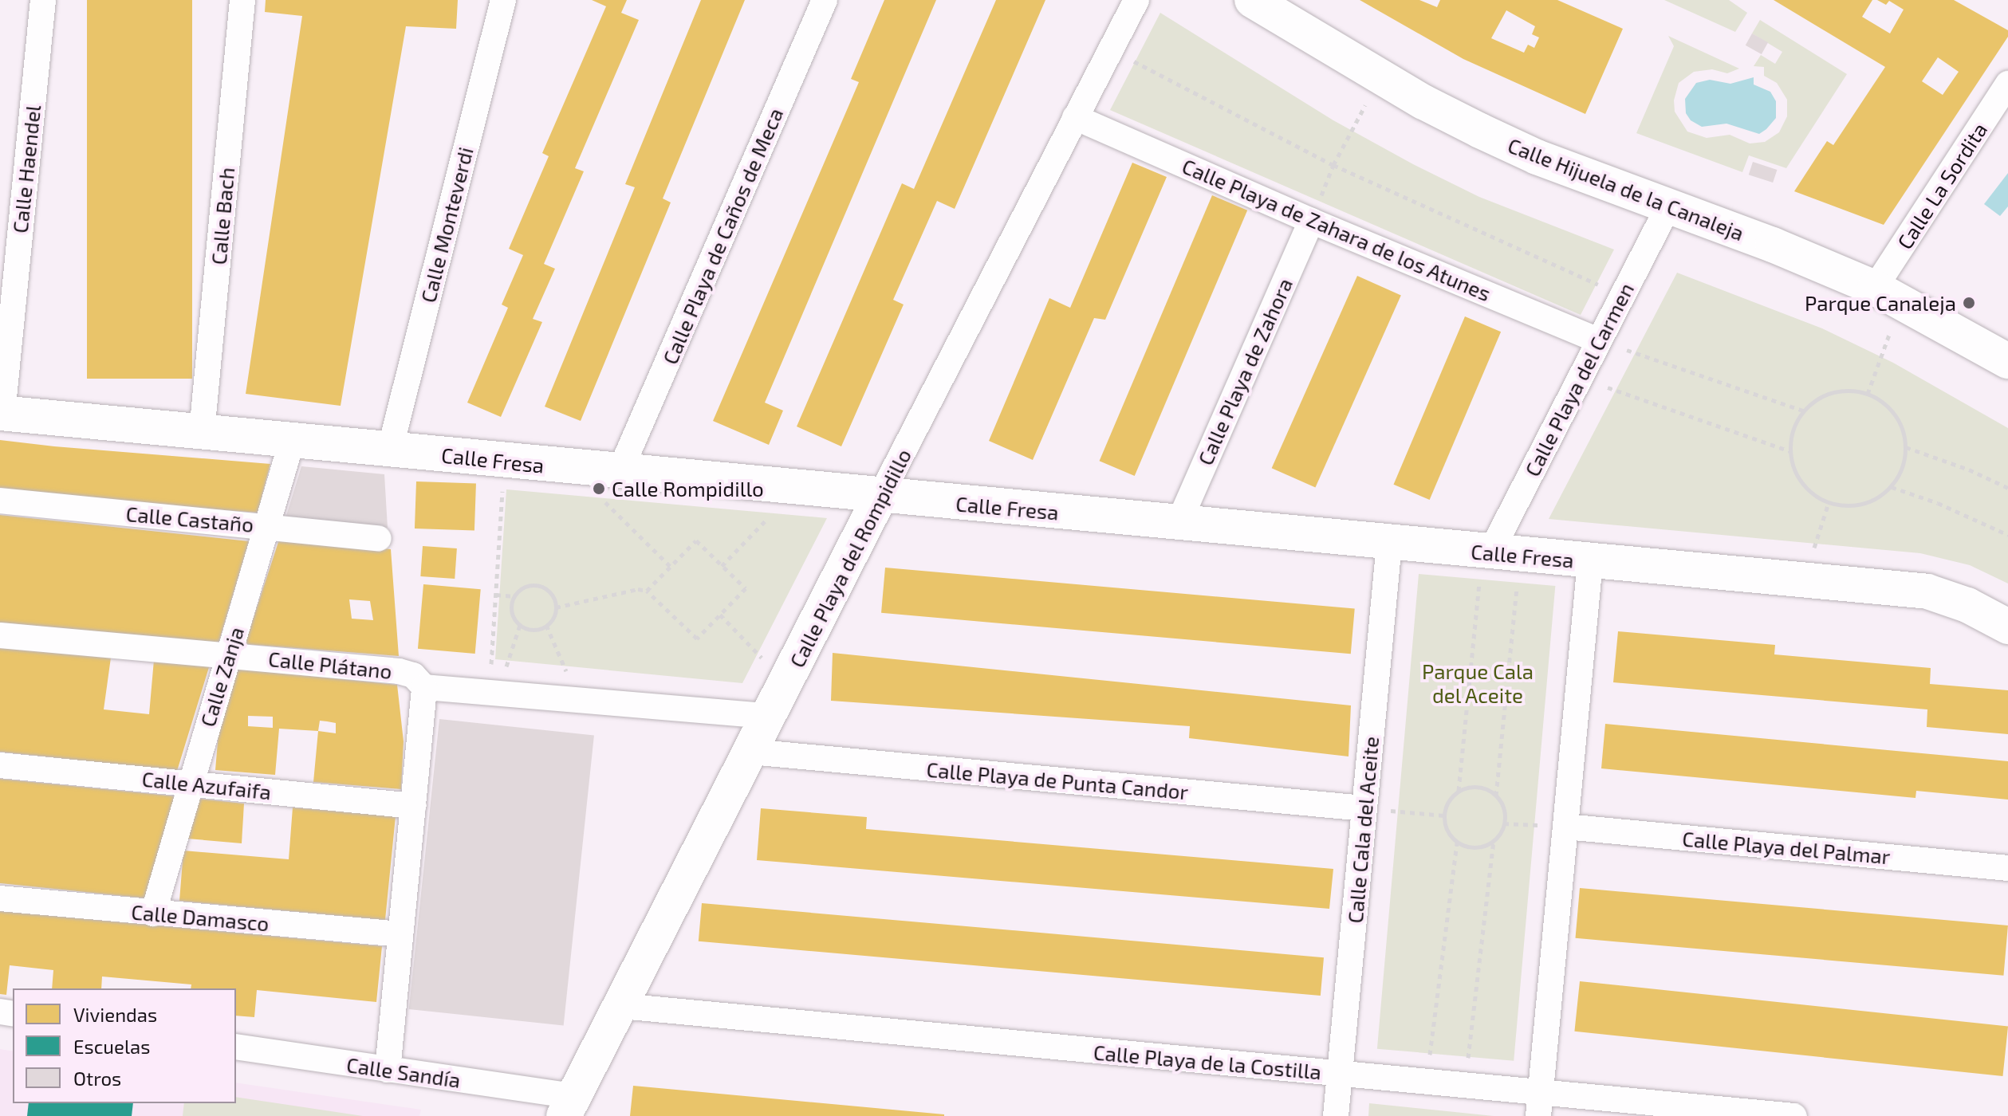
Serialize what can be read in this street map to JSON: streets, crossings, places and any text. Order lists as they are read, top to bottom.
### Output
{
  "streets": {
    "street": [
      "Calle Haendel",
      "Calle La Sordita",
      "Calle Hijuela de la Canaleja",
      "Calle Bach",
      "Calle Monteverdi",
      "Calle Playa de Zahara de los Atunes",
      "Calle Playa de Caños de Meca",
      "Calle Playa de Zahora",
      "Calle Playa del Carmen",
      "Calle Fresa",
      "Calle Castaño",
      "Calle Playa del Rompidillo",
      "Calle Plátano",
      "Calle Zanja",
      "Calle Playa de Punta Candor",
      "Calle Azufaifa",
      "Calle Cala del Aceite",
      "Calle Playa del Palmar",
      "Calle Damasco",
      "Calle Playa de la Costilla",
      "Calle Sandía"
    ]
  },
  "crossings": [
    ["Calle Haendel", "Calle Fresa"],
    ["Calle La Sordita", "Calle Hijuela de la Canaleja"],
    ["Calle Hijuela de la Canaleja", "Calle Playa del Carmen"],
    ["Calle Bach", "Calle Fresa"],
    ["Calle Monteverdi", "Calle Fresa"],
    ["Calle Playa de Zahara de los Atunes", "Calle Playa de Zahora"],
    ["Calle Playa de Zahara de los Atunes", "Calle Playa del Carmen"],
    ["Calle Playa de Zahara de los Atunes", "Calle Playa del Rompidillo"],
    ["Calle Playa de Caños de Meca", "Calle Fresa"],
    ["Calle Playa de Zahora", "Calle Fresa"],
    ["Calle Playa del Carmen", "Calle Fresa"],
    ["Calle Fresa", "Calle Playa del Rompidillo"],
    ["Calle Fresa", "Calle Zanja"],
    ["Calle Fresa", "Calle Cala del Aceite"],
    ["Calle Castaño", "Calle Zanja"],
    ["Calle Playa del Rompidillo", "Calle Plátano"],
    ["Calle Playa del Rompidillo", "Calle Playa de Punta Candor"],
    ["Calle Playa del Rompidillo", "Calle Playa de la Costilla"],
    ["Calle Playa del Rompidillo", "Calle Sandía"],
    ["Calle Plátano", "Calle Zanja"],
    ["Calle Zanja", "Calle Azufaifa"],
    ["Calle Zanja", "Calle Damasco"],
    ["Calle Playa de Punta Candor", "Calle Cala del Aceite"],
    ["Calle Cala del Aceite", "Calle Playa de la Costilla"]
  ],
  "parks": ["Parque Cala del Aceite"],
  "places": ["Parque Canaleja", "Calle Rompidillo"],
  "legend": ["Viviendas", "Escuelas", "Otros"]
}
